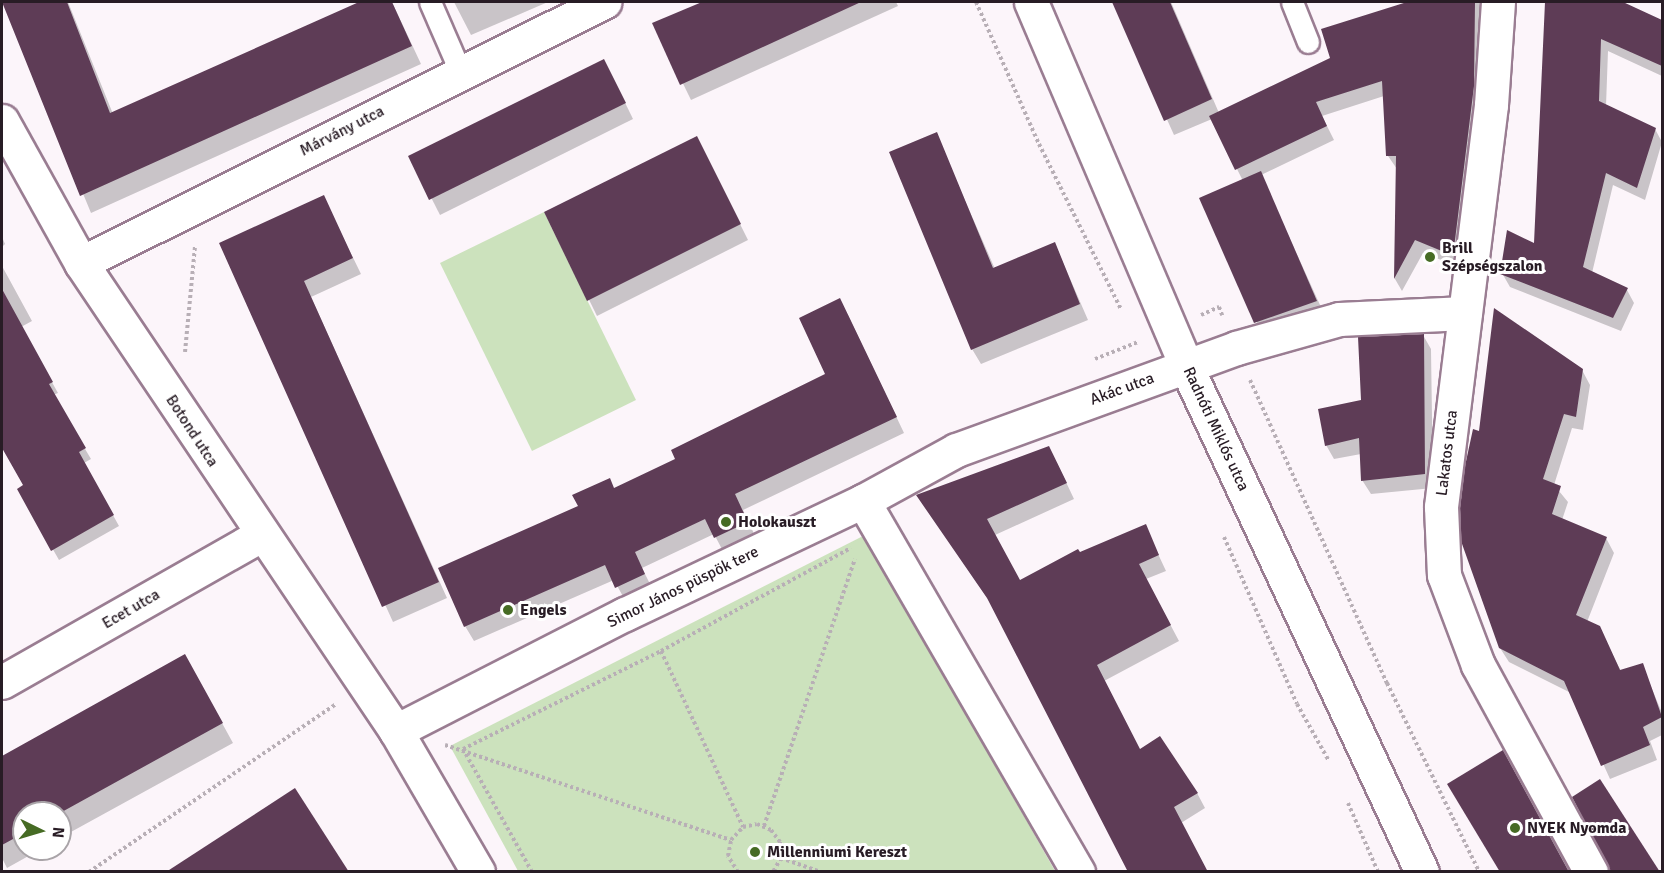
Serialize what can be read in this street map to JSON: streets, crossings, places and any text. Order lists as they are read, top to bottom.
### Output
{
  "streets": {
    "street": [
      "Márvány utca",
      "Akác utca",
      "Radnóti Miklós utca",
      "Botond utca",
      "Lakatos utca",
      "Simor János püspök tere",
      "Ecet utca"
    ]
  },
  "crossings": [
    ["Márvány utca", "Botond utca"],
    ["Akác utca", "Radnóti Miklós utca"],
    ["Akác utca", "Lakatos utca"],
    ["Akác utca", "Simor János püspök tere"],
    ["Botond utca", "Simor János püspök tere"],
    ["Botond utca", "Ecet utca"]
  ],
  "places": [
    "Brill Szépségszalon",
    "Holokauszt",
    "Engels",
    "NYEK Nyomda",
    "Millenniumi Kereszt"
  ],
  "north": "right"
}
